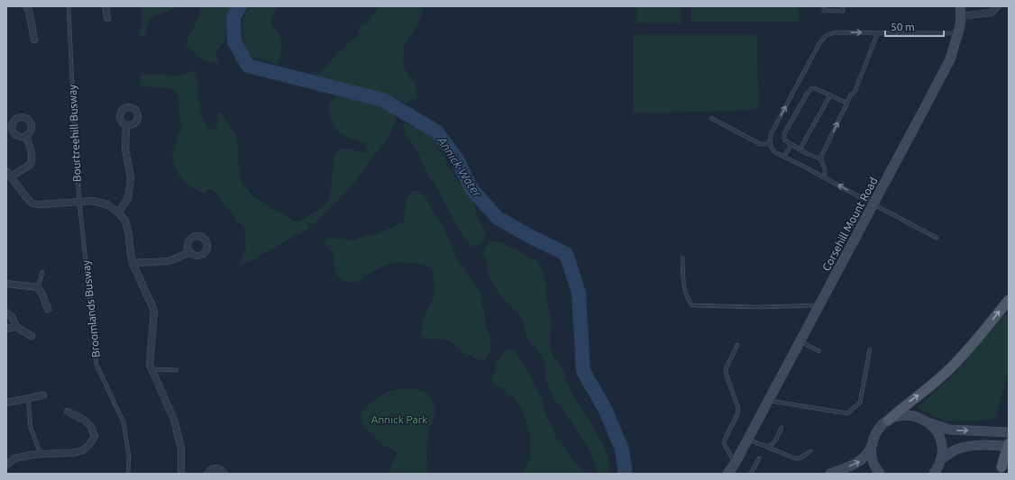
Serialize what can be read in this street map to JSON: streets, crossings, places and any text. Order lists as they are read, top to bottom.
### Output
{
  "streets": {
    "main road": ["Corsehill Mount Road"],
    "lane": ["Bourtreehill Busway", "Broomlands Busway"]
  },
  "crossings": [
    ["Bourtreehill Busway", "Broomlands Busway"]
  ],
  "water": ["Annick Water"],
  "parks": ["Annick Park"],
  "scale_bar": "50 m"
}
